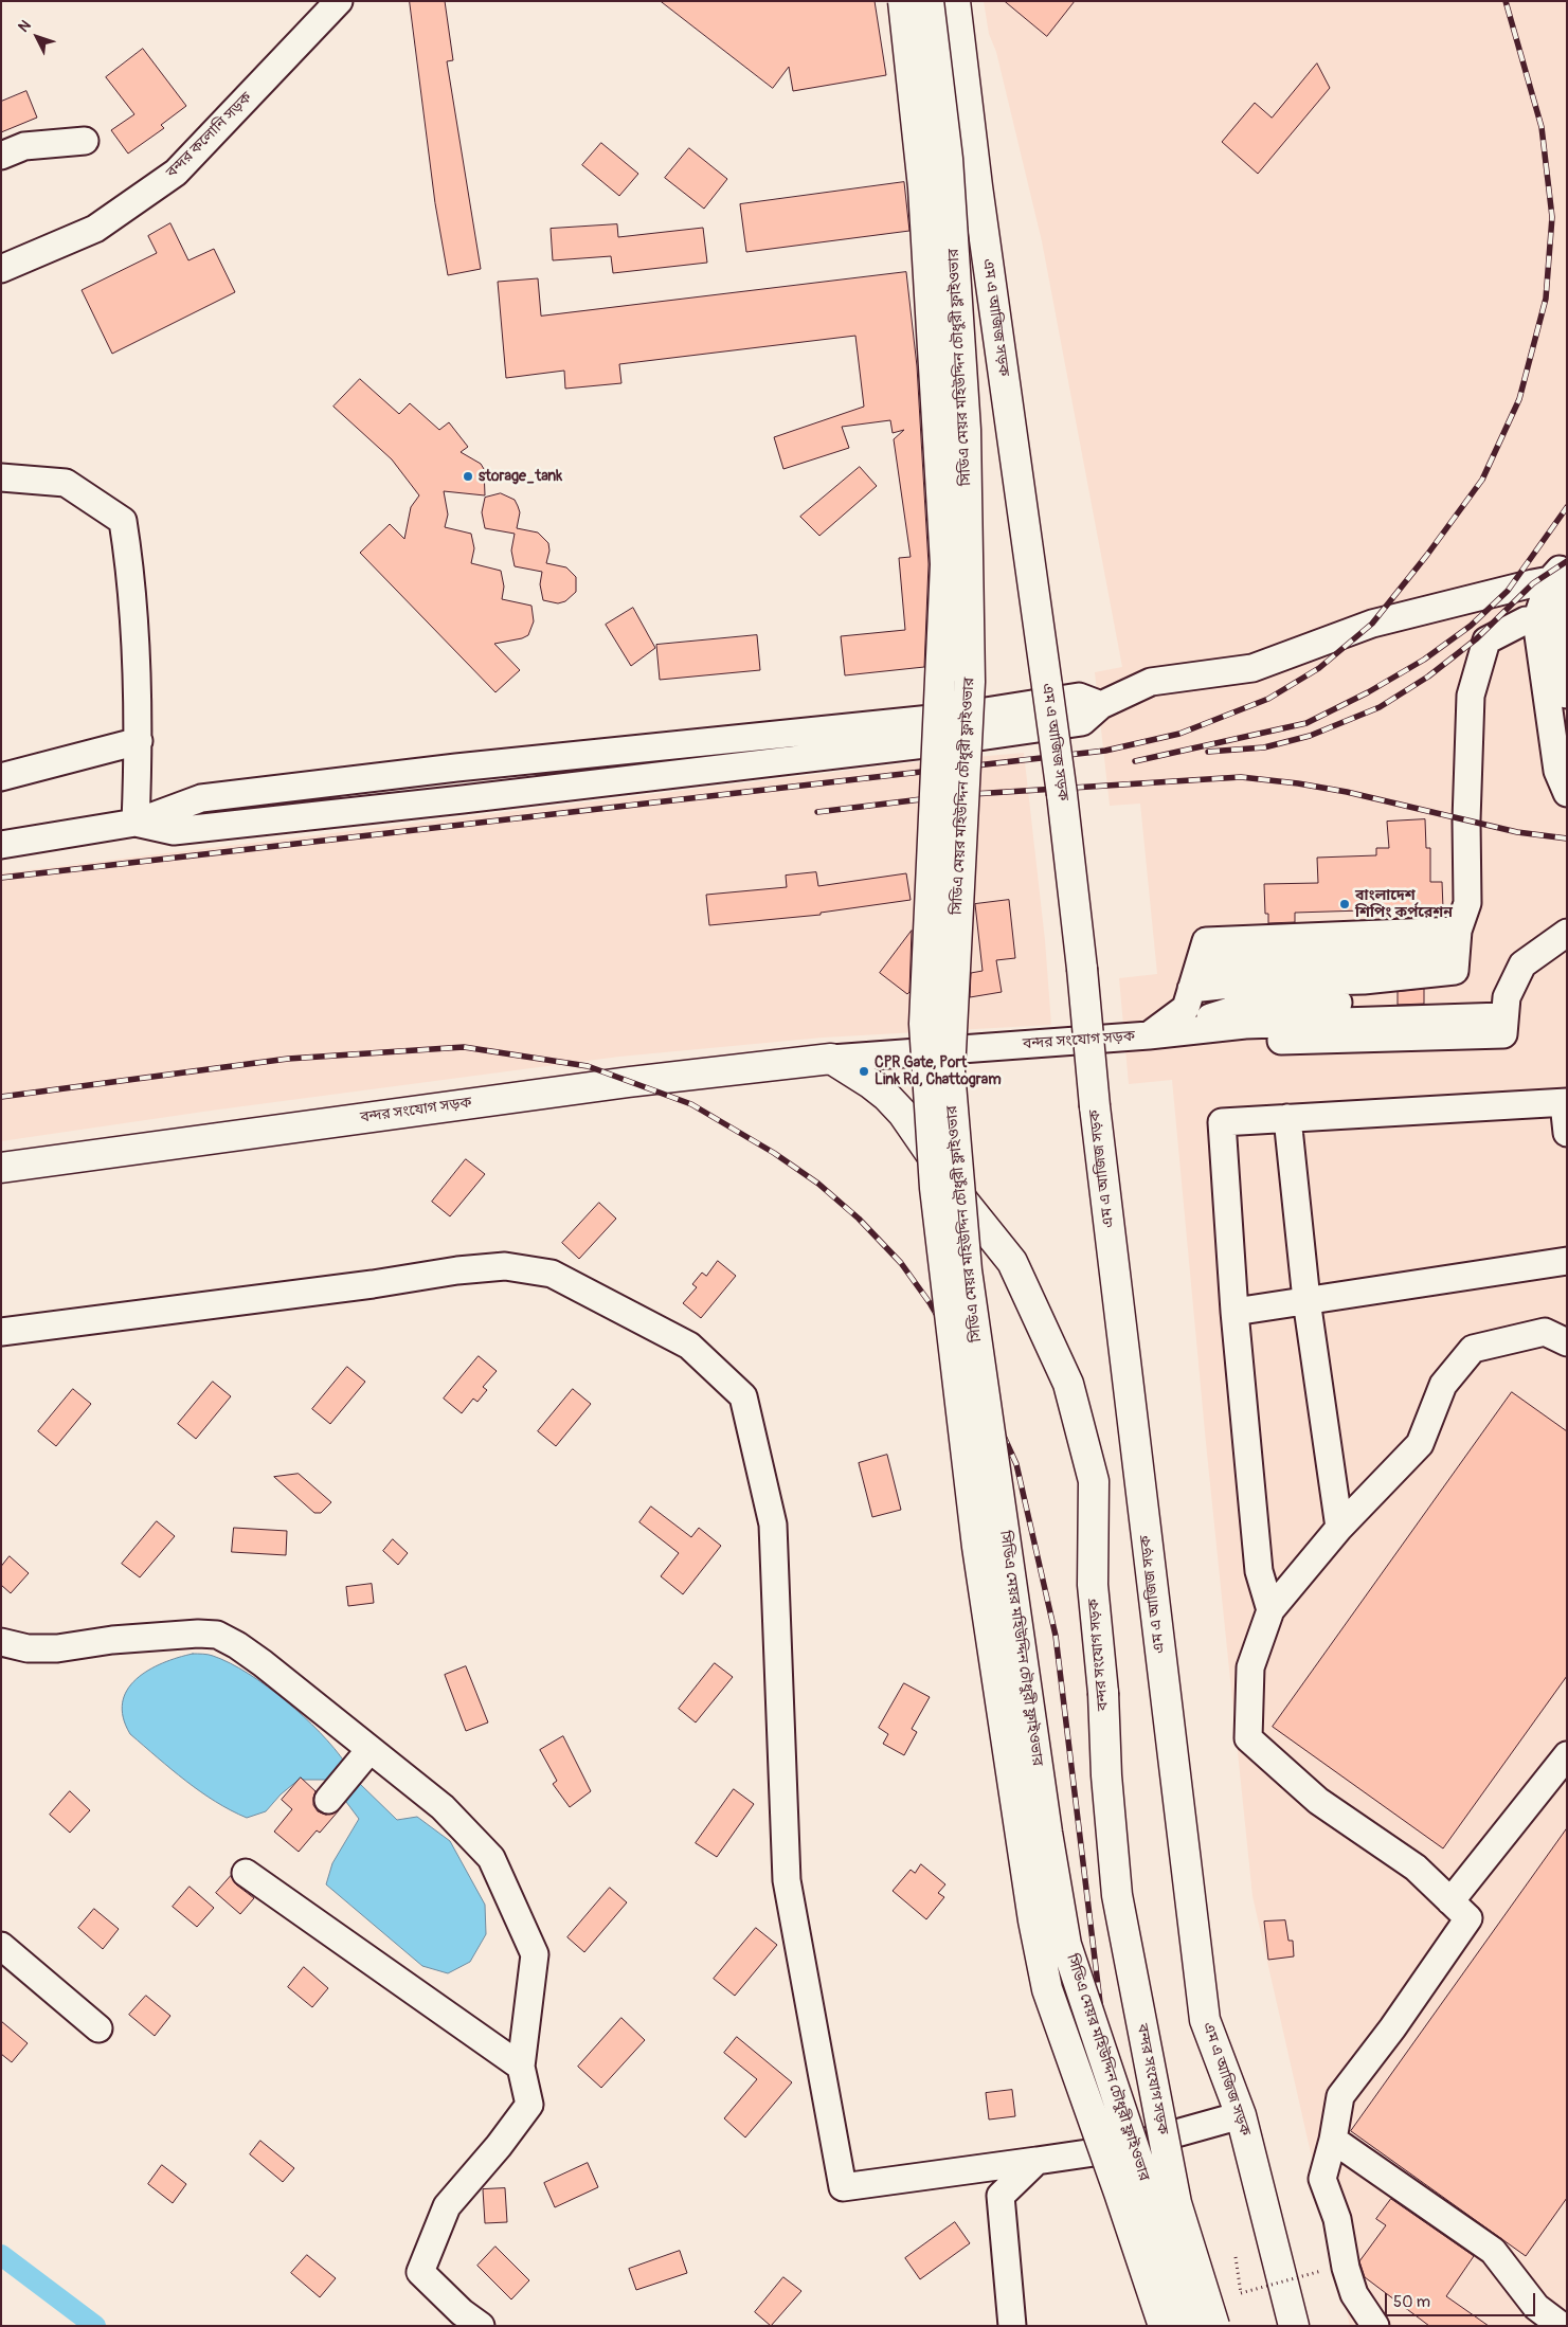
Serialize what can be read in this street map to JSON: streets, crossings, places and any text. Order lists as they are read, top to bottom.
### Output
{
  "streets": {
    "main road": ["এম এ আজিজ সড়ক", "সিডিএ মেয়র মহিউদ্দিন চৌধুরী ফ্লাইওভার", "বন্দর সংযোগ সড়ক"],
    "street": ["বন্দর কলোনি সড়ক"]
  },
  "places": ["storage_tank", "বাংলাদেশ শিপিং কর্পরেশন", "CPR Gate, Port Link Rd, Chattogram"],
  "scale_bar": "50 m",
  "north": "top left"
}
